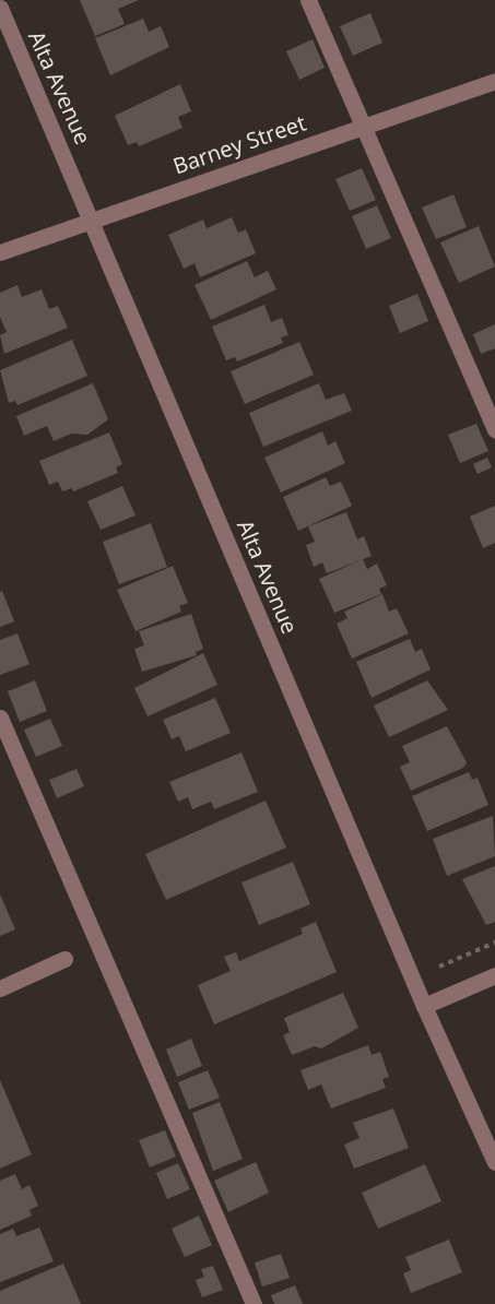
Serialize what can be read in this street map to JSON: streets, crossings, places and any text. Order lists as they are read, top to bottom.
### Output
{
  "streets": {
    "street": ["Alta Avenue", "Barney Street"]
  },
  "crossings": [
    ["Alta Avenue", "Barney Street"]
  ]
}
